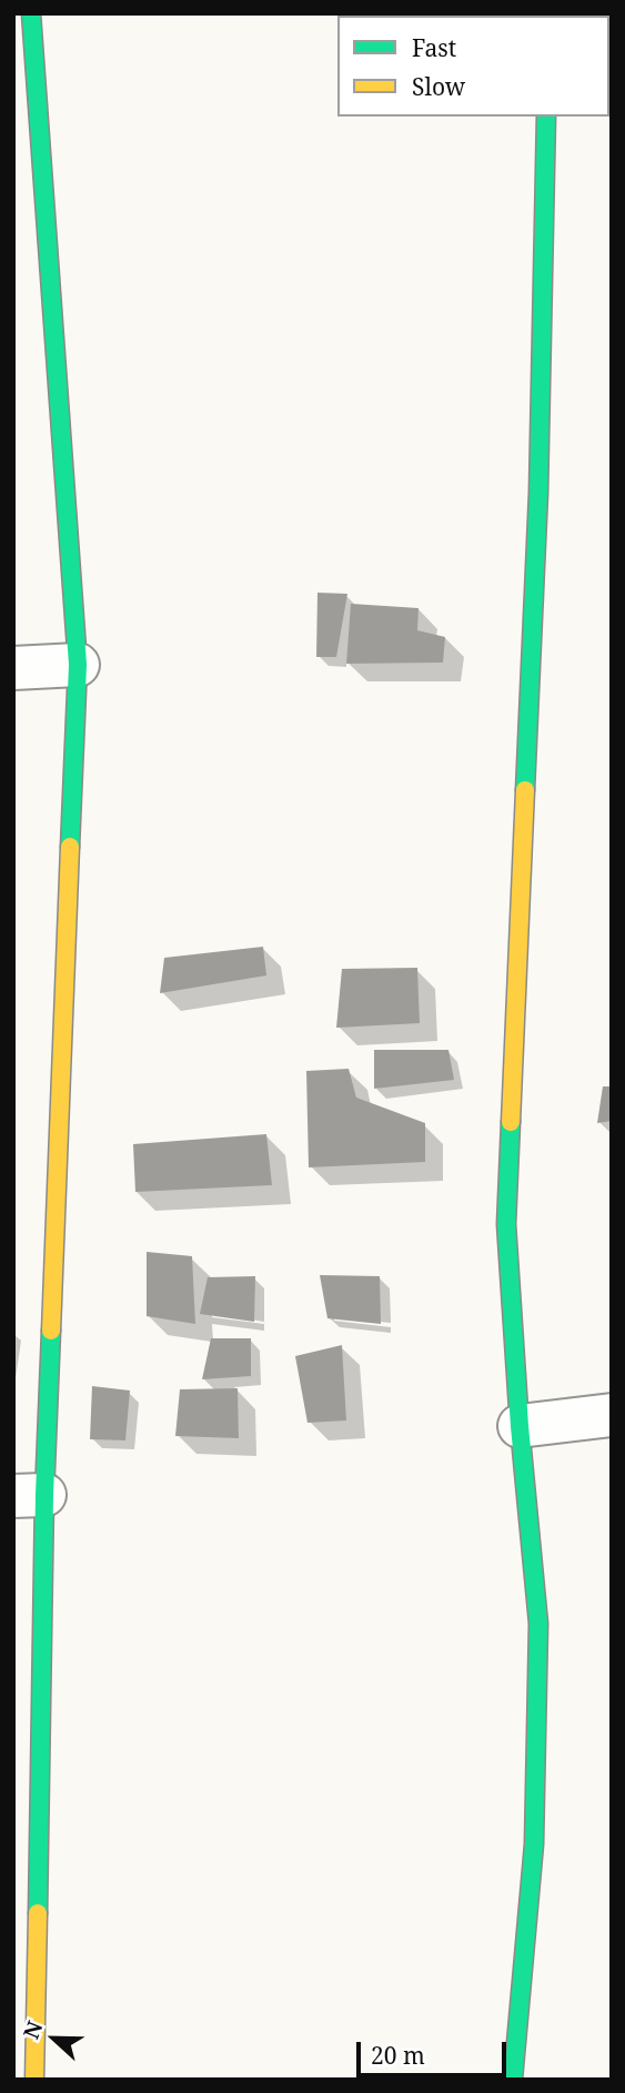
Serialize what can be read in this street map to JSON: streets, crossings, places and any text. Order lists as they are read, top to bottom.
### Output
{
  "legend": ["Fast", "Slow"],
  "scale_bar": "20 m",
  "north": "left"
}
